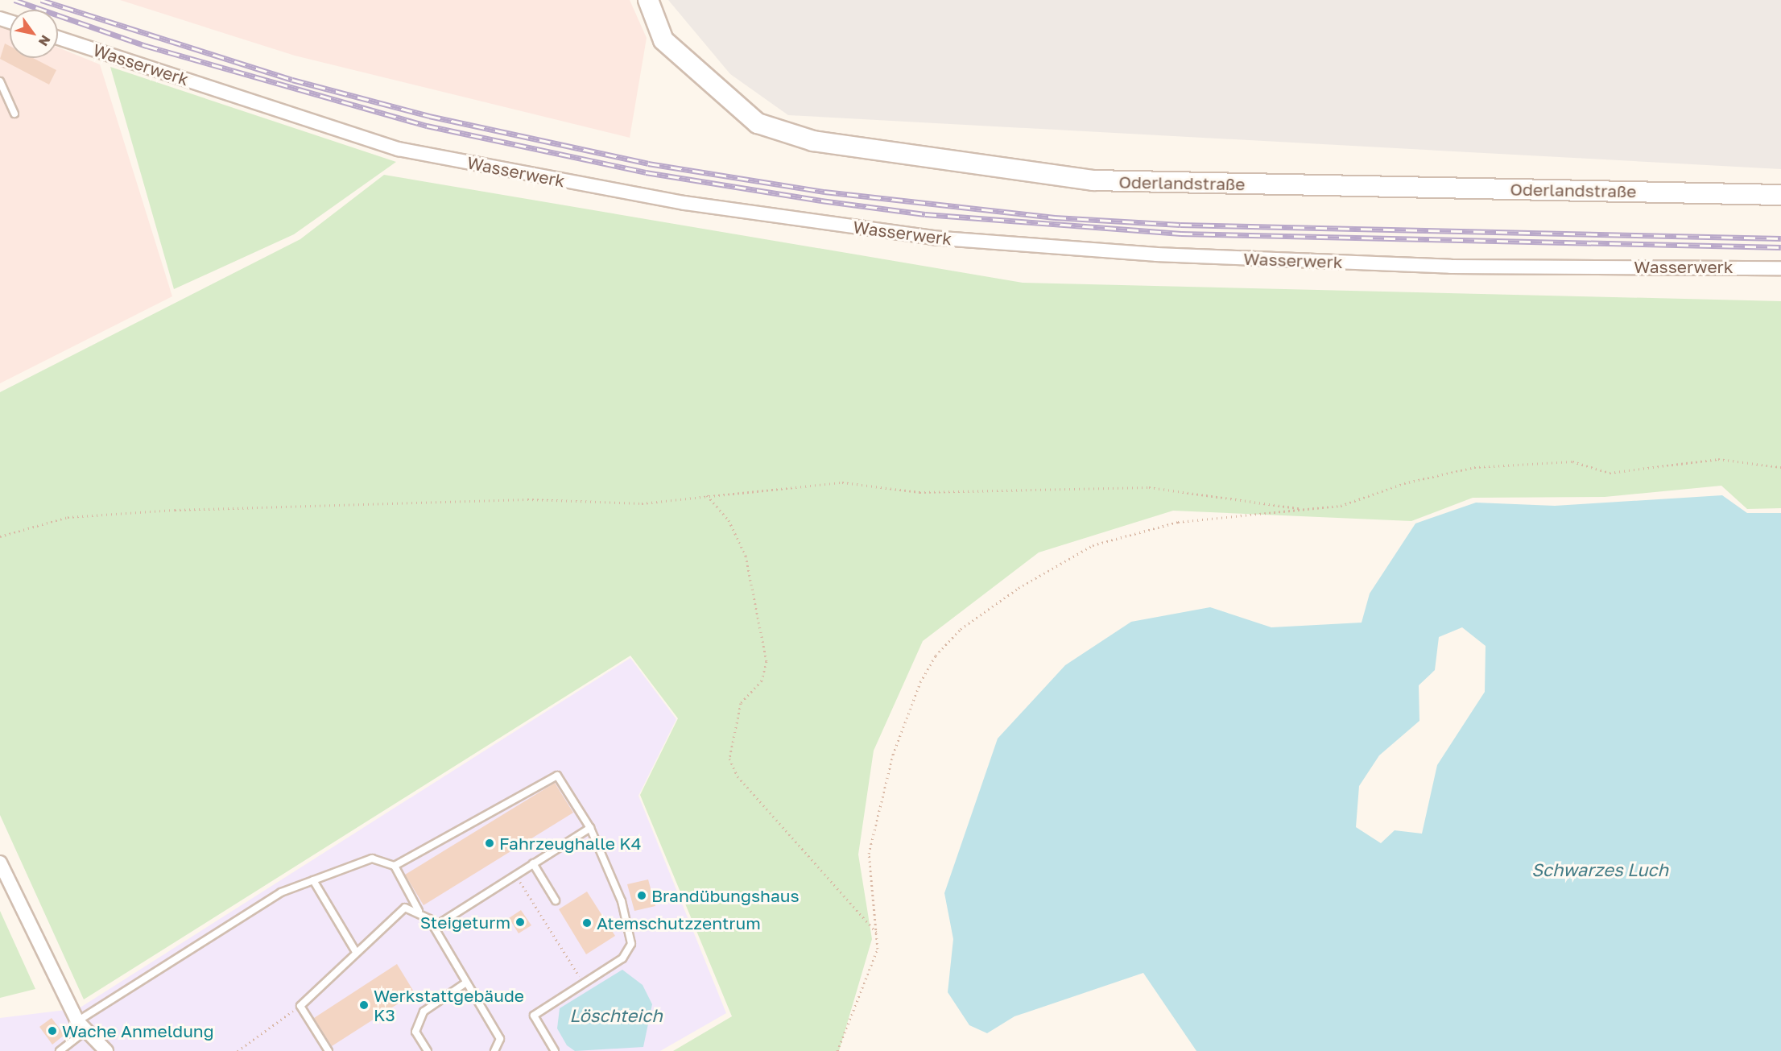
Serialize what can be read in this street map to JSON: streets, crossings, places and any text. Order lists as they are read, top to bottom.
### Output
{
  "streets": {
    "street": ["Wasserwerk", "Oderlandstraße"]
  },
  "water": ["Schwarzes Luch", "Löschteich"],
  "places": [
    "Fahrzeughalle K4",
    "Brandübungshaus",
    "Steigeturm",
    "Atemschutzzentrum",
    "Werkstattgebäude K3",
    "Wache Anmeldung"
  ],
  "north": "bottom right"
}
